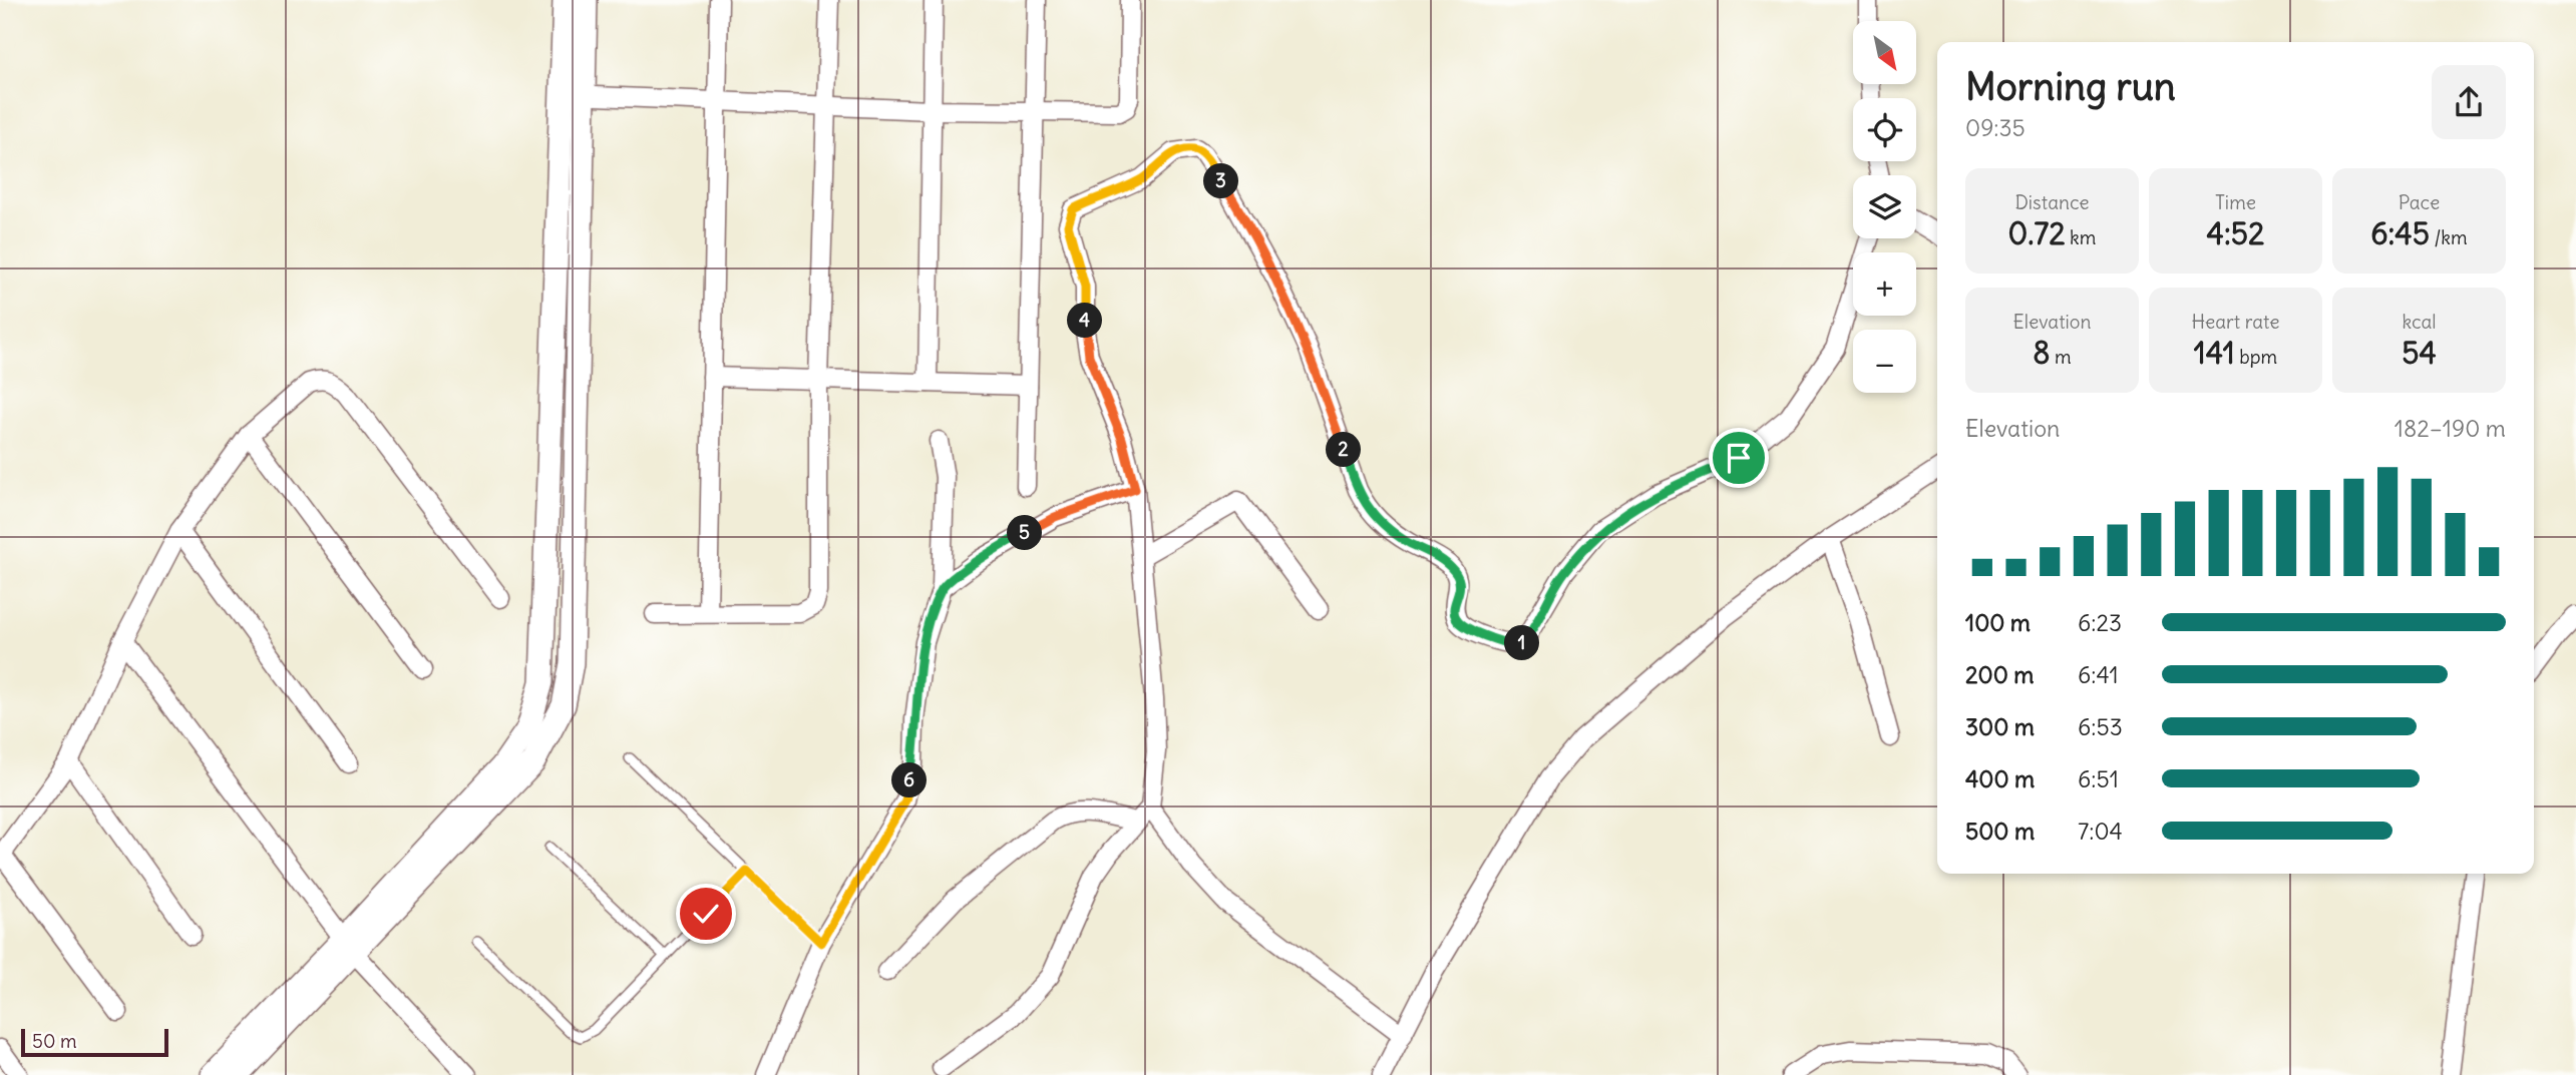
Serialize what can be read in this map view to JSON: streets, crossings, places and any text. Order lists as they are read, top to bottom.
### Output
{
  "scale_bar": "50 m",
  "north": "bottom right",
  "page": {
    "map_buttons": ["+", "−"],
    "heading": ["Morning run", "09:35"],
    "stats": [
      ["Distance", "0.72 km"],
      ["Time", "4:52"],
      ["Pace", "6:45 /km"],
      ["Elevation", "8 m"],
      ["Heart rate", "141 bpm"],
      ["kcal", "54"]
    ],
    "pins": [
      "3",
      "4",
      "2",
      "5",
      "1",
      "6"
    ],
    "chart": ["Elevation", "182–190 m"],
    "list": [
      {
        "name": "100 m",
        "note": "6:23"
      },
      {
        "name": "200 m",
        "note": "6:41"
      },
      {
        "name": "300 m",
        "note": "6:53"
      },
      {
        "name": "400 m",
        "note": "6:51"
      },
      {
        "name": "500 m",
        "note": "7:04"
      }
    ],
    "scale": "50 m"
  }
}
